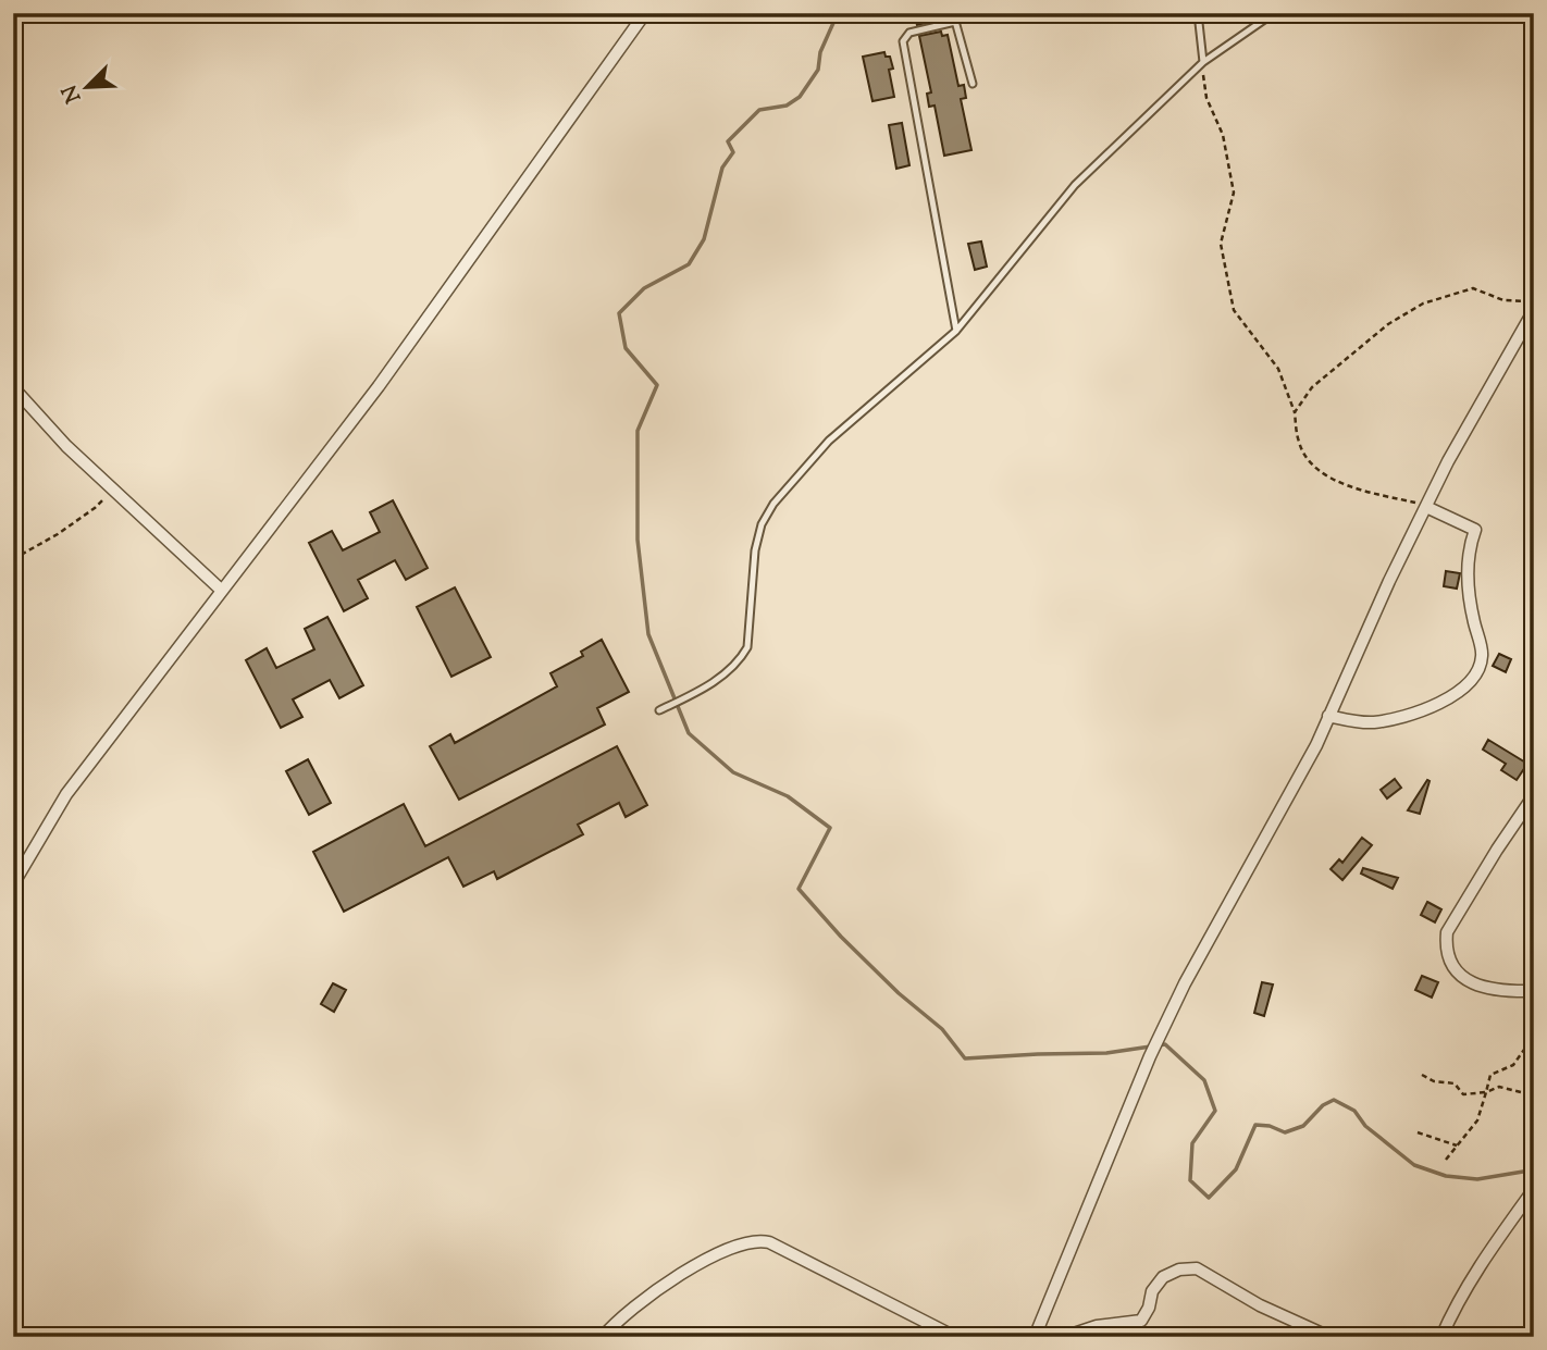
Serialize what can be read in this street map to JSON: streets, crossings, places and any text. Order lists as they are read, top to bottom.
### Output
{
  "north": "bottom left"
}
